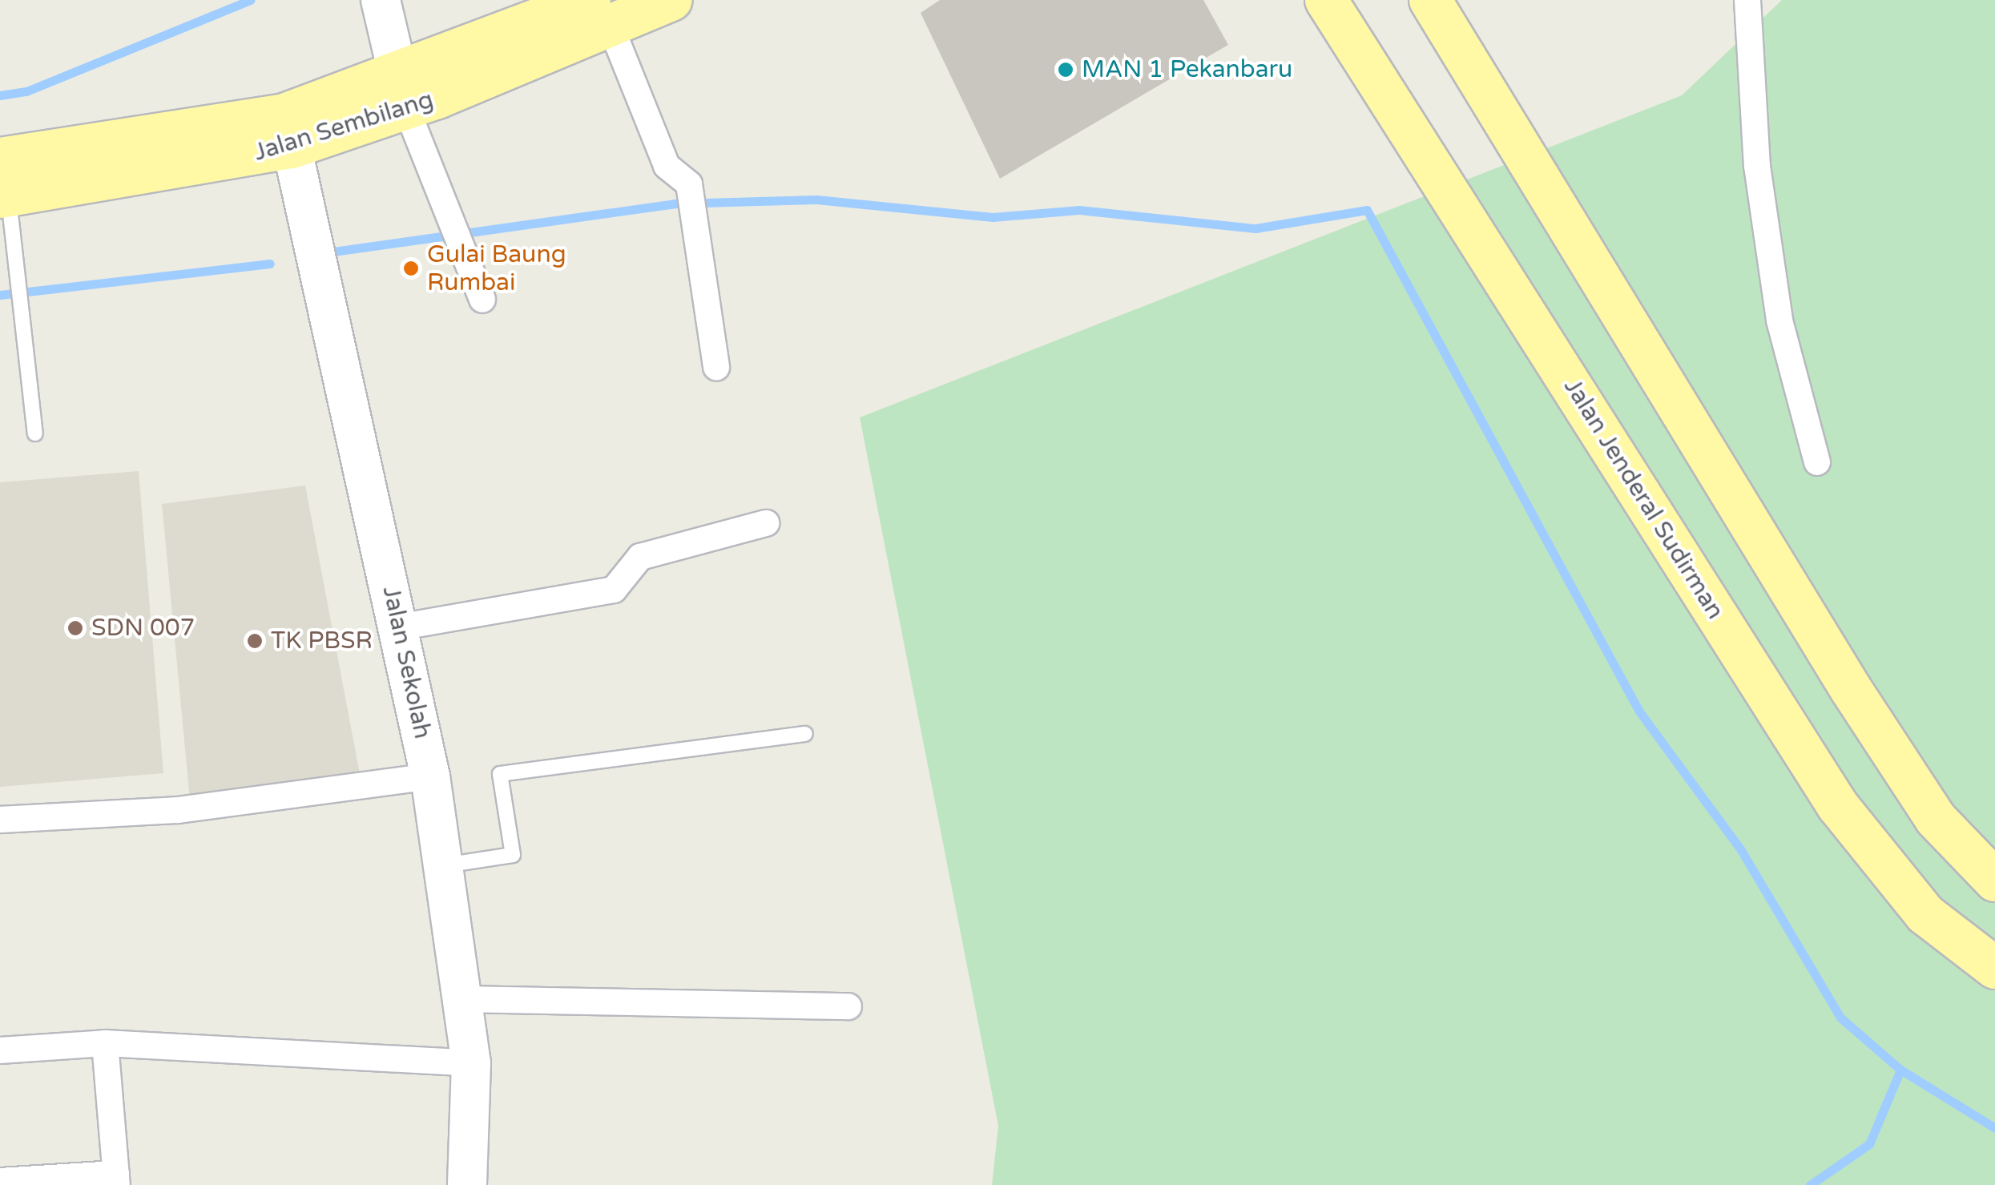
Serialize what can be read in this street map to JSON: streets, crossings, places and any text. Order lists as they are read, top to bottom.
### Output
{
  "streets": {
    "main road": ["Jalan Sembilang", "Jalan Jenderal Sudirman"],
    "street": ["Jalan Sekolah"]
  },
  "crossings": [
    ["Jalan Sembilang", "Jalan Sekolah"]
  ],
  "places": [
    "MAN 1 Pekanbaru",
    "Gulai Baung Rumbai",
    "SDN 007",
    "TK PBSR"
  ]
}
